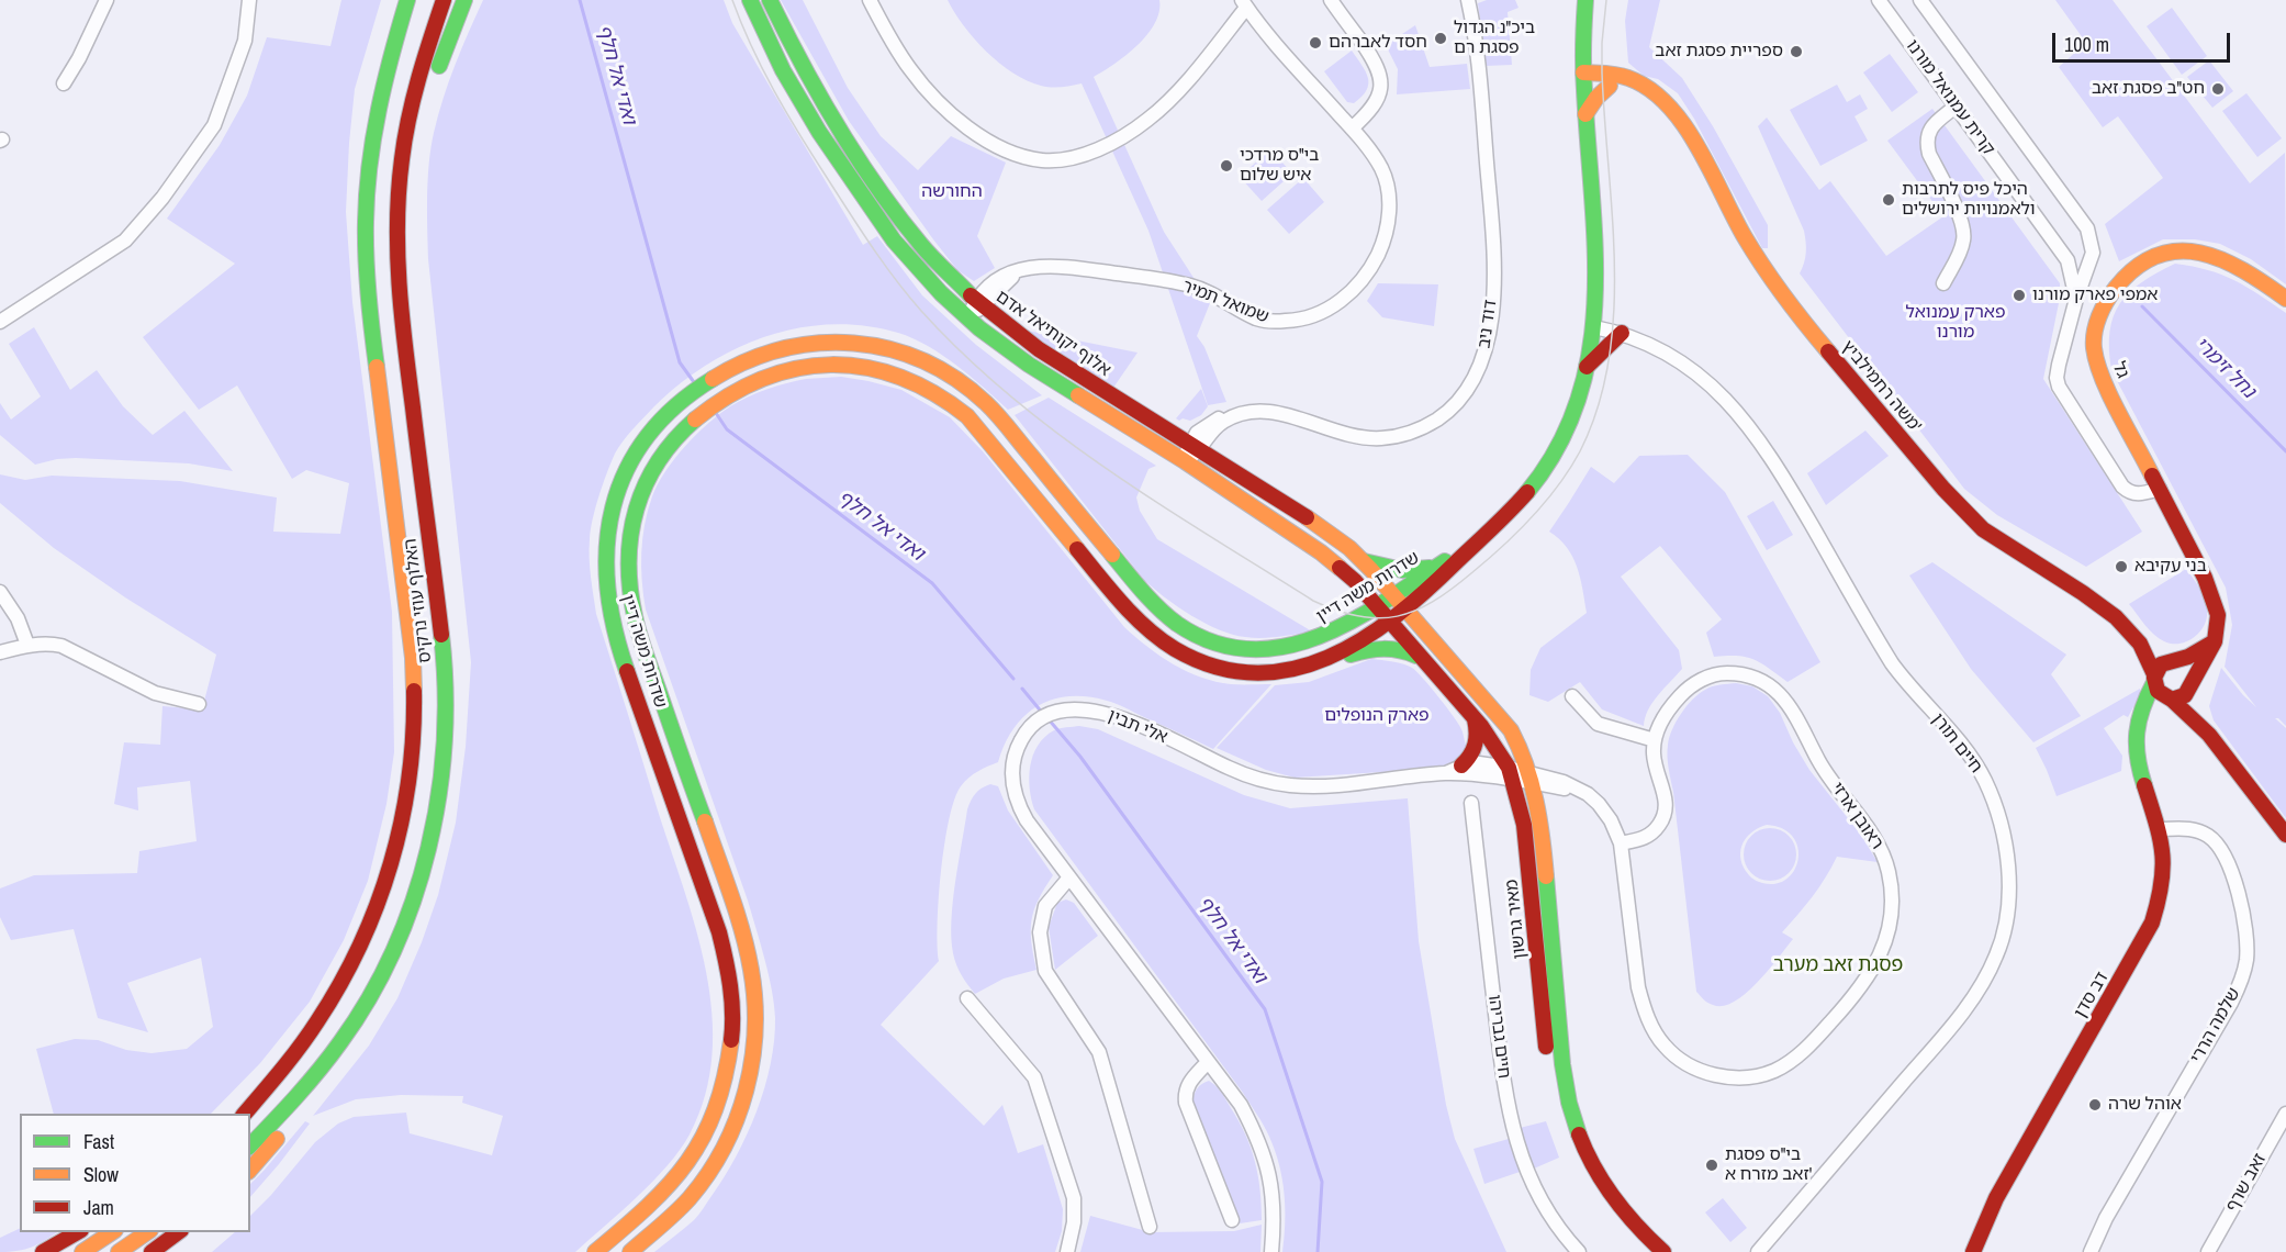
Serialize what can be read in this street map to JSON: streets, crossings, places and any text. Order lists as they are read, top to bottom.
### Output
{
  "streets": {
    "main road": [
      "אלוף יקותיאל אדם",
      "גל",
      "משה רחמילביץ'",
      "שדרות משה דיין",
      "האלוף עוזי נרקיס",
      "מאיר גרשון",
      "דב סדן"
    ],
    "street": [
      "קרית עמנואל מורנו",
      "שמואל תמיר",
      "דוד ניב",
      "אלי תבין",
      "חיים תורן",
      "ראובן ארזי",
      "שלמה הררי",
      "חיים גבריהו",
      "זאב שרף"
    ]
  },
  "crossings": [
    ["קרית עמנואל מורנו", "גל"],
    ["שמואל תמיר", "אלוף יקותיאל אדם"],
    ["דוד ניב", "אלוף יקותיאל אדם"],
    ["אלוף יקותיאל אדם", "שדרות משה דיין"],
    ["אלוף יקותיאל אדם", "מאיר גרשון"],
    ["גל", "משה רחמילביץ'"],
    ["גל", "דב סדן"],
    ["משה רחמילביץ'", "שדרות משה דיין"],
    ["משה רחמילביץ'", "דב סדן"],
    ["שדרות משה דיין", "חיים תורן"],
    ["שדרות משה דיין", "מאיר גרשון"],
    ["אלי תבין", "ראובן ארזי"],
    ["אלי תבין", "מאיר גרשון"],
    ["ראובן ארזי", "מאיר גרשון"],
    ["דב סדן", "שלמה הררי"]
  ],
  "districts": ["פסגת זאב מערב"],
  "water": ["ואדי אל חלף", "נחל זימרי"],
  "parks": ["החורשה", "פארק עמנואל מורנו", "פארק הנופלים"],
  "places": [
    "ביכ\"נ הגדול פסגת רם",
    "חסד לאברהם",
    "ספריית פסגת זאב",
    "חט\"ב פסגת זאב",
    "בי\"ס מרדכי איש שלום",
    "היכל פיס לתרבות ולאמנויות ירושלים",
    "אמפי פארק מורנו",
    "בני עקיבא",
    "אוהל שרה",
    "בי\"ס פסגת זאב מזרח א'"
  ],
  "legend": ["Fast", "Slow", "Jam"],
  "scale_bar": "100 m"
}
